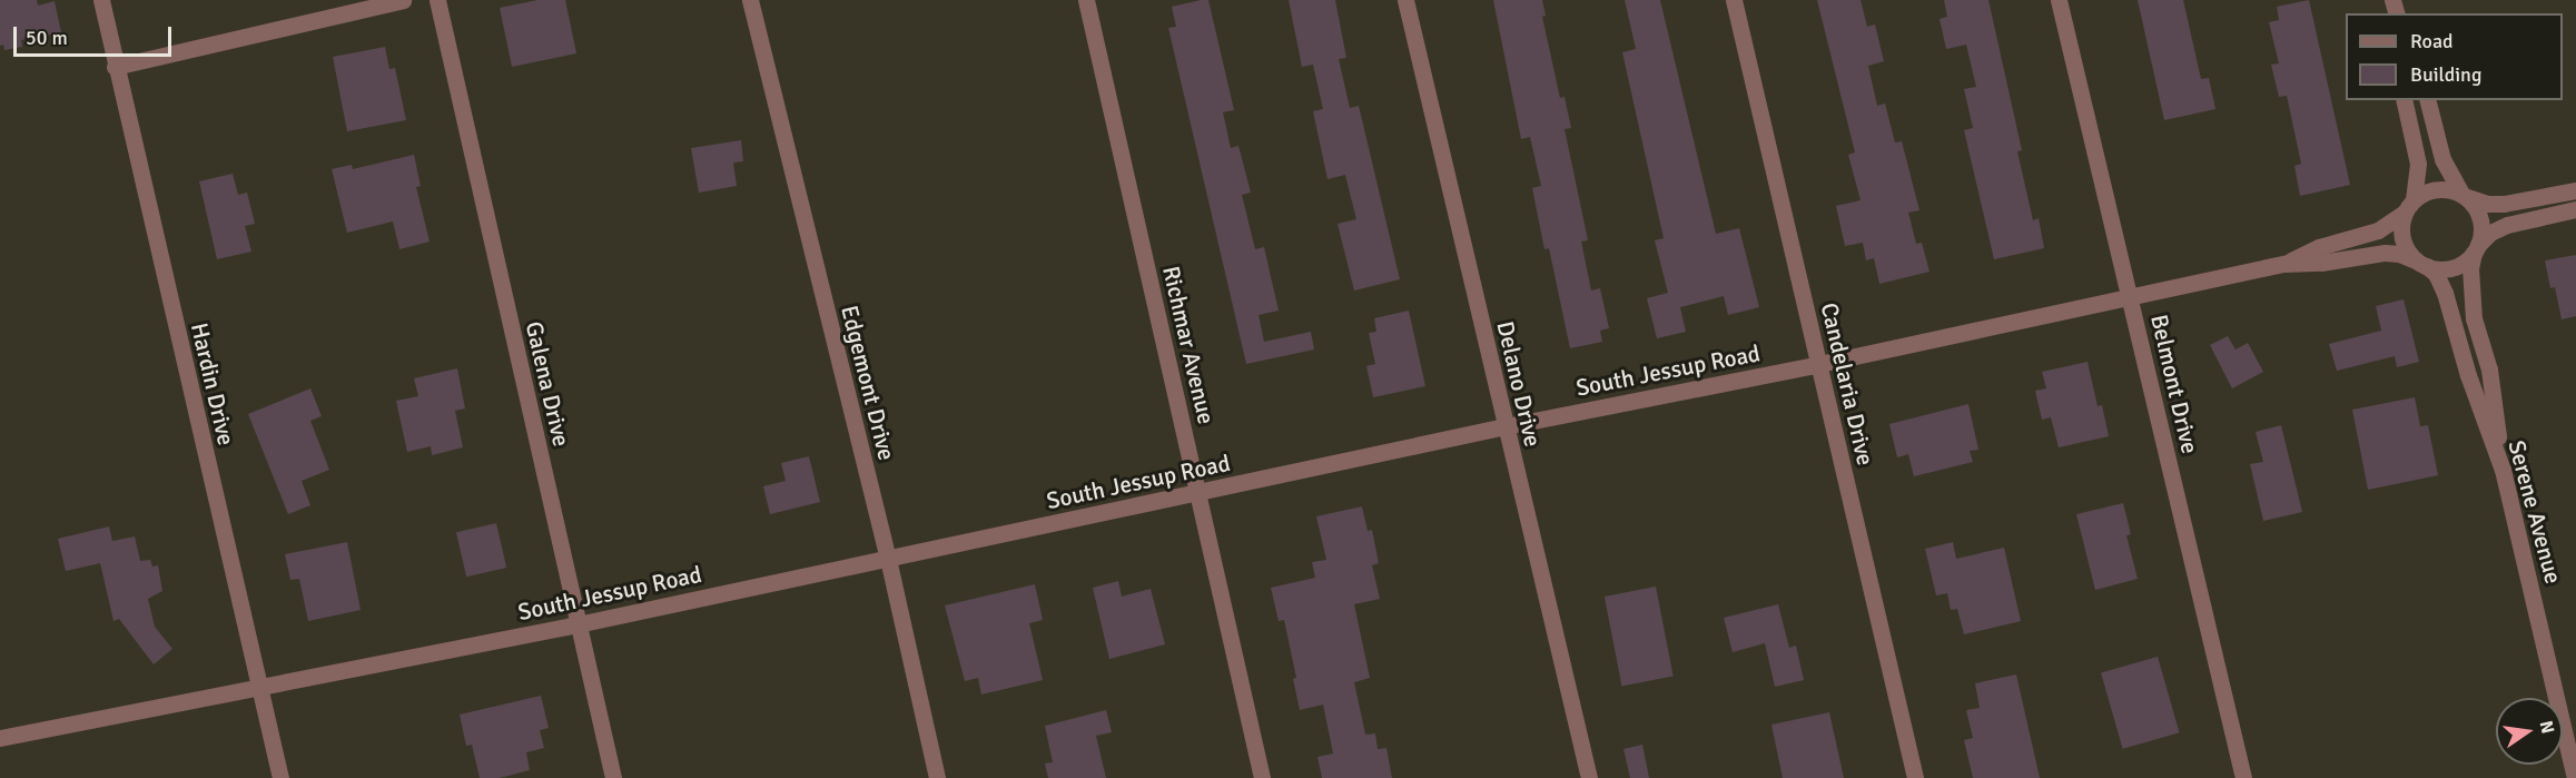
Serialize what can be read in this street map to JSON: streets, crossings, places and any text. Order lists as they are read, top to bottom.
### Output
{
  "streets": {
    "street": [
      "Richmar Avenue",
      "South Jessup Road",
      "Edgemont Drive",
      "Hardin Drive",
      "Galena Drive",
      "Delano Drive",
      "Candelaria Drive",
      "Belmont Drive",
      "Serene Avenue"
    ]
  },
  "crossings": [
    ["Richmar Avenue", "South Jessup Road"],
    ["South Jessup Road", "Edgemont Drive"],
    ["South Jessup Road", "Hardin Drive"],
    ["South Jessup Road", "Galena Drive"],
    ["South Jessup Road", "Delano Drive"],
    ["South Jessup Road", "Candelaria Drive"],
    ["South Jessup Road", "Belmont Drive"],
    ["South Jessup Road", "Serene Avenue"]
  ],
  "legend": ["Road", "Building"],
  "scale_bar": "50 m",
  "north": "right"
}
